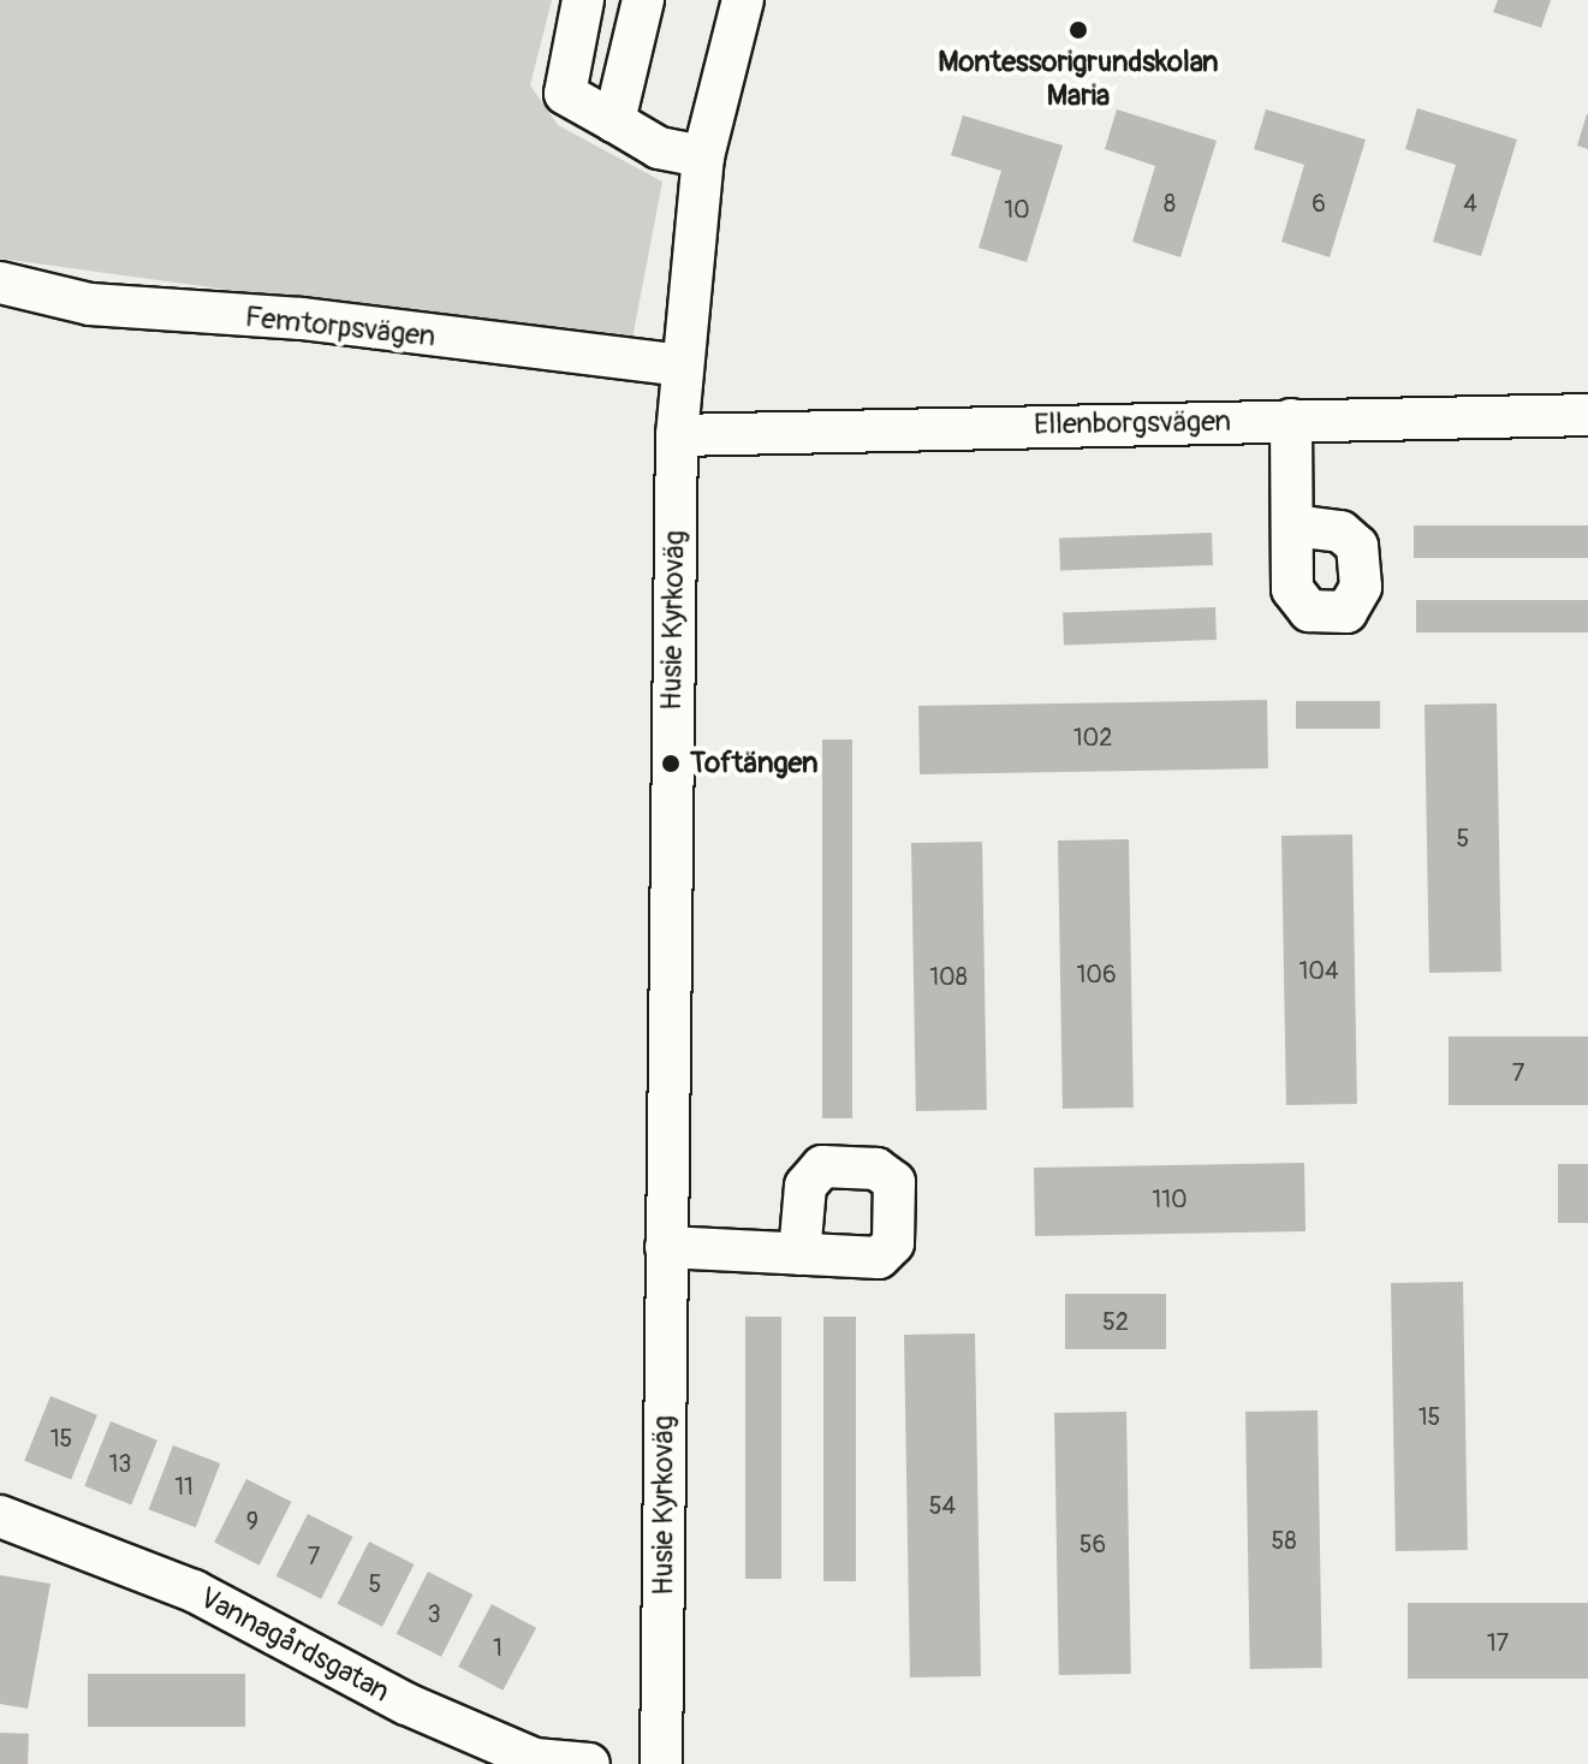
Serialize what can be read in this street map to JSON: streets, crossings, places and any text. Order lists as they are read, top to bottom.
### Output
{
  "streets": {
    "street": [
      "Femtorpsvägen",
      "Ellenborgsvägen",
      "Husie Kyrkoväg",
      "Vannagårdsgatan"
    ]
  },
  "crossings": [
    ["Femtorpsvägen", "Husie Kyrkoväg"],
    ["Ellenborgsvägen", "Husie Kyrkoväg"]
  ],
  "places": ["Montessorigrundskolan Maria", "Toftängen"],
  "house_numbers": [
    "8",
    "6",
    "4",
    "10",
    "102",
    "5",
    "104",
    "106",
    "108",
    "7",
    "110",
    "52",
    "15",
    "15",
    "13",
    "11",
    "54",
    "9",
    "58",
    "56",
    "7",
    "5",
    "3",
    "17",
    "1"
  ]
}
